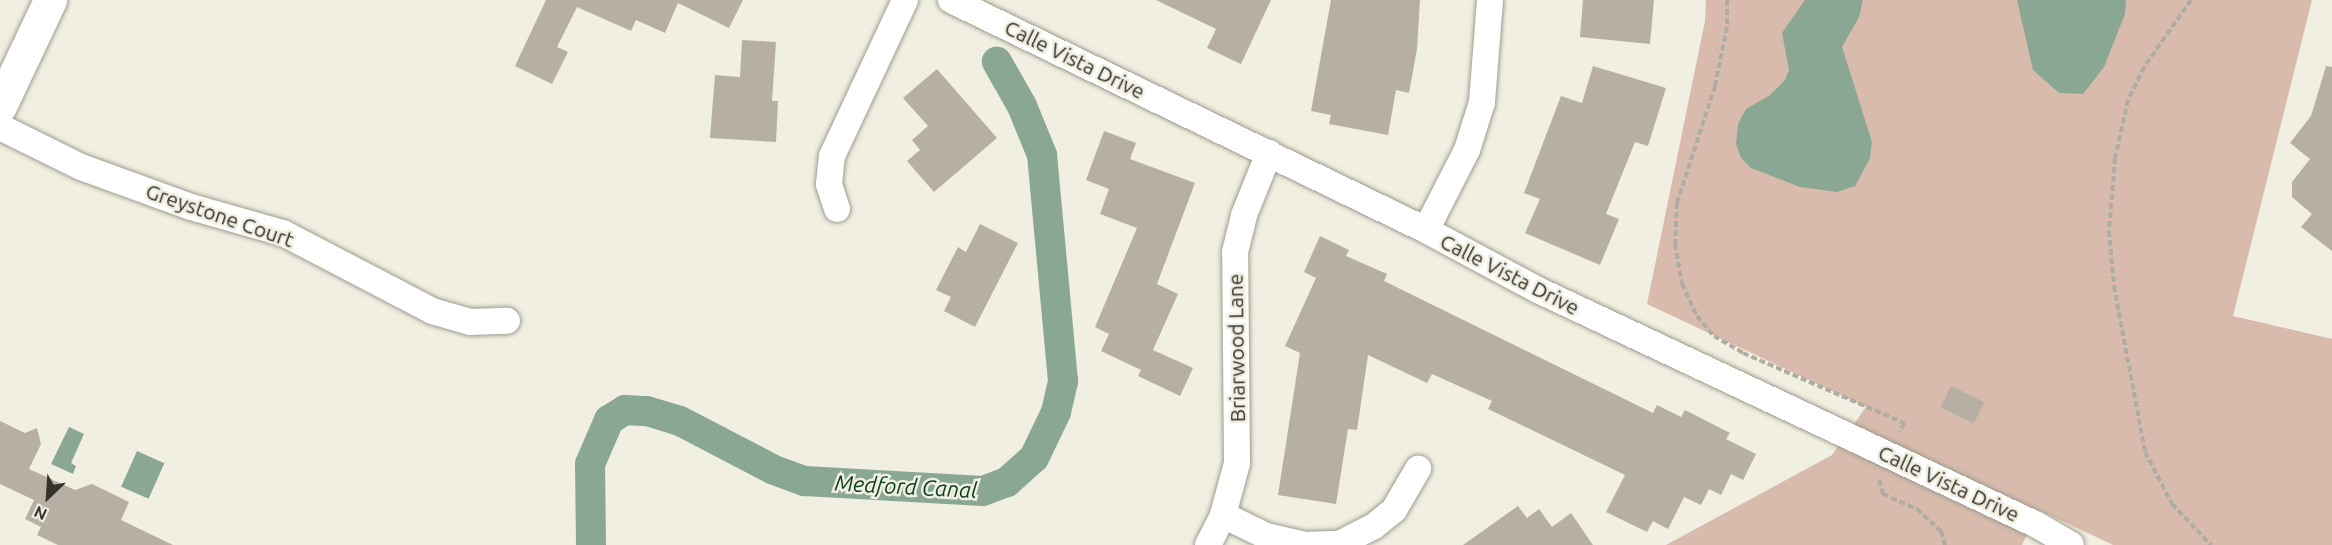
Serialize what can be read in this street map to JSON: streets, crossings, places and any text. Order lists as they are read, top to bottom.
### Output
{
  "streets": {
    "street": ["Calle Vista Drive", "Greystone Court", "Briarwood Lane"]
  },
  "crossings": [
    ["Calle Vista Drive", "Briarwood Lane"]
  ],
  "water": ["Medford Canal"],
  "north": "bottom left"
}
